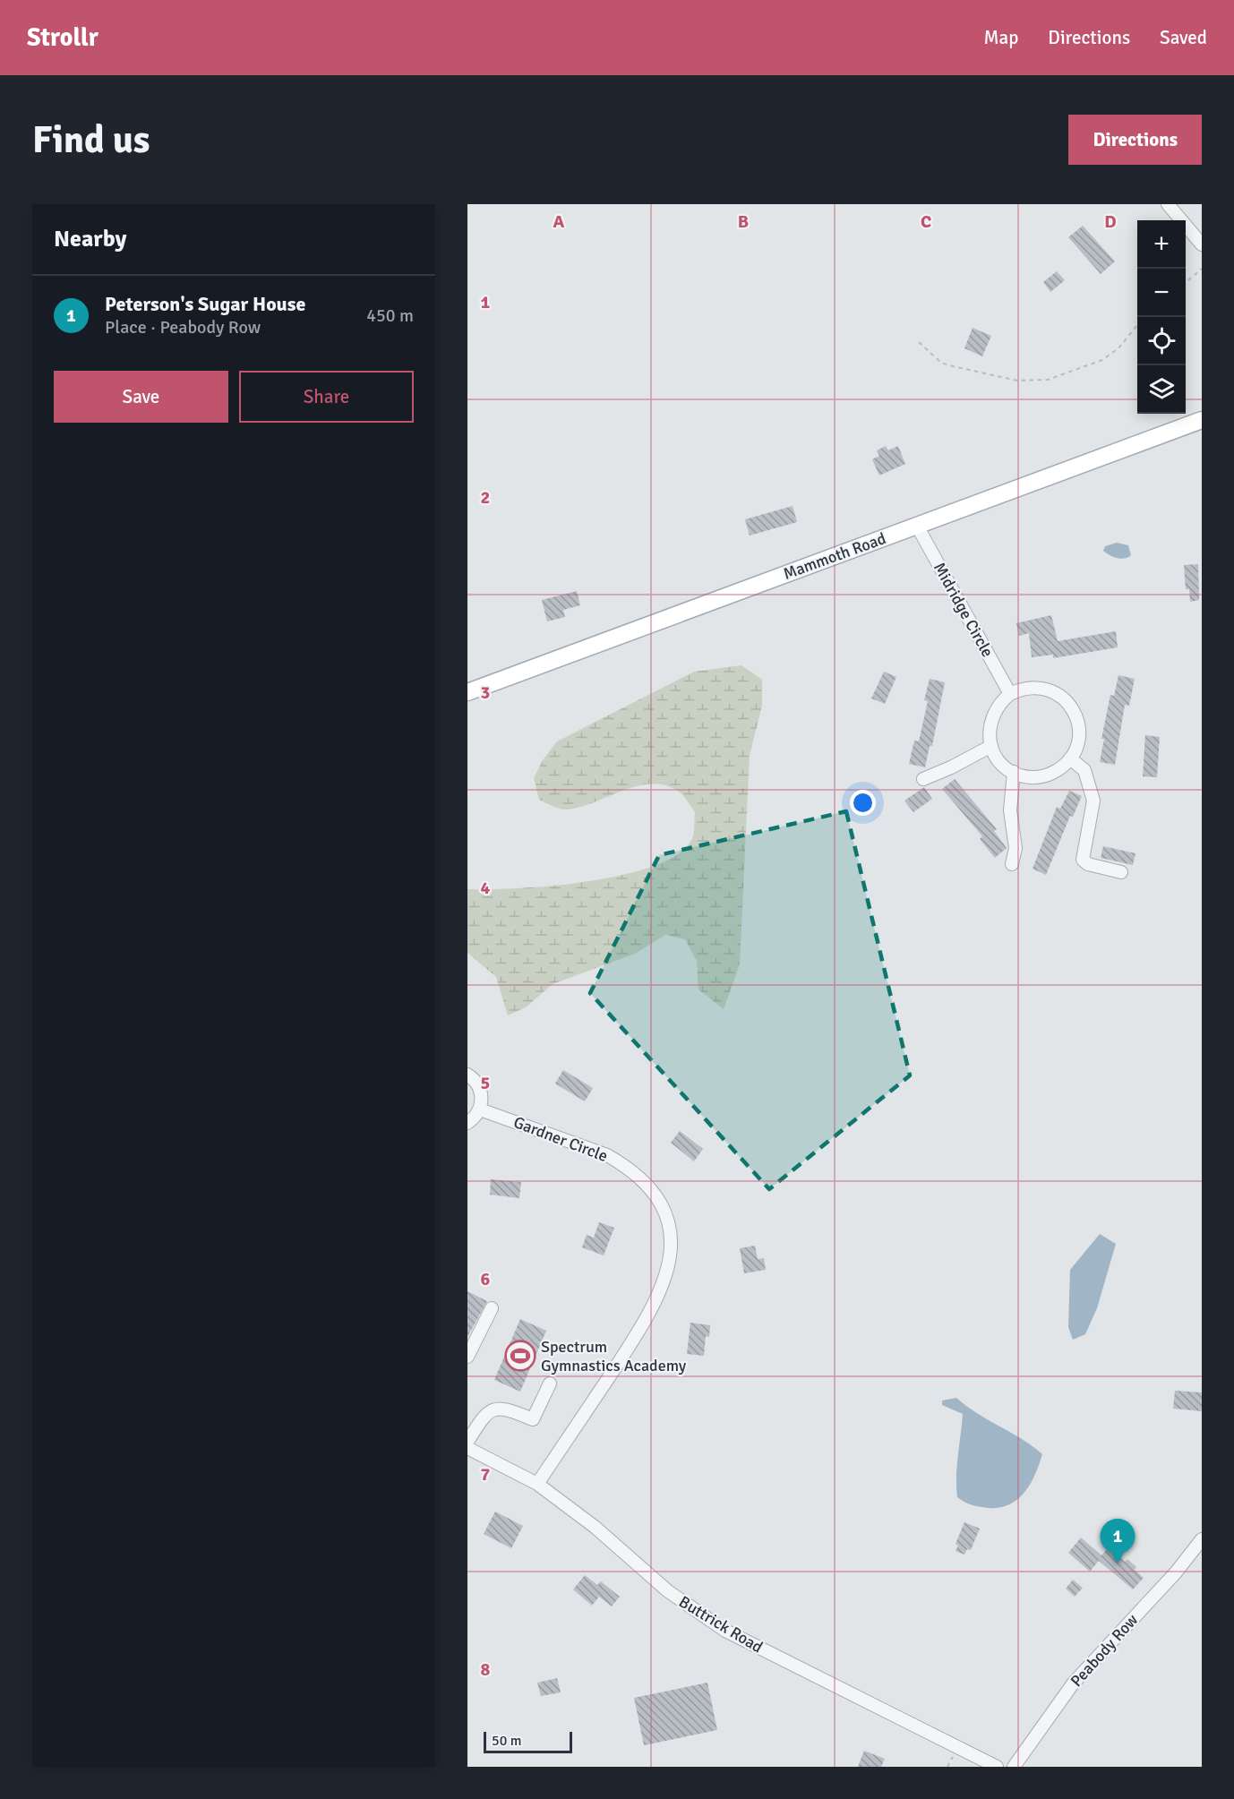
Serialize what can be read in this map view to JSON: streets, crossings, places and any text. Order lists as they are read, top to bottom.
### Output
{
  "streets": {
    "main road": ["Mammoth Road"],
    "street": [
      "Midridge Circle",
      "Gardner Circle",
      "Buttrick Road",
      "Peabody Row"
    ]
  },
  "crossings": [
    ["Mammoth Road", "Midridge Circle"],
    ["Gardner Circle", "Buttrick Road"]
  ],
  "places": {
    "sports": ["Spectrum Gymnastics Academy"]
  },
  "scale_bar": "50 m",
  "page": {
    "header": "Strollr",
    "nav": ["Map", "Directions", "Saved"],
    "buttons": [
      "Directions",
      ["Save", "Share"]
    ],
    "title": "Find us",
    "heading": "Nearby",
    "map_buttons": ["+", "−"],
    "list": [
      {
        "mark": "1",
        "name": "Peterson's Sugar House",
        "note": "Place · Peabody Row",
        "value": "450 m"
      }
    ],
    "pins": "1",
    "scale": "50 m"
  },
  "grid": {
    "columns": [
      "A",
      "B",
      "C",
      "D"
    ],
    "rows": [
      "1",
      "2",
      "3",
      "4",
      "5",
      "6",
      "7",
      "8"
    ]
  }
}
